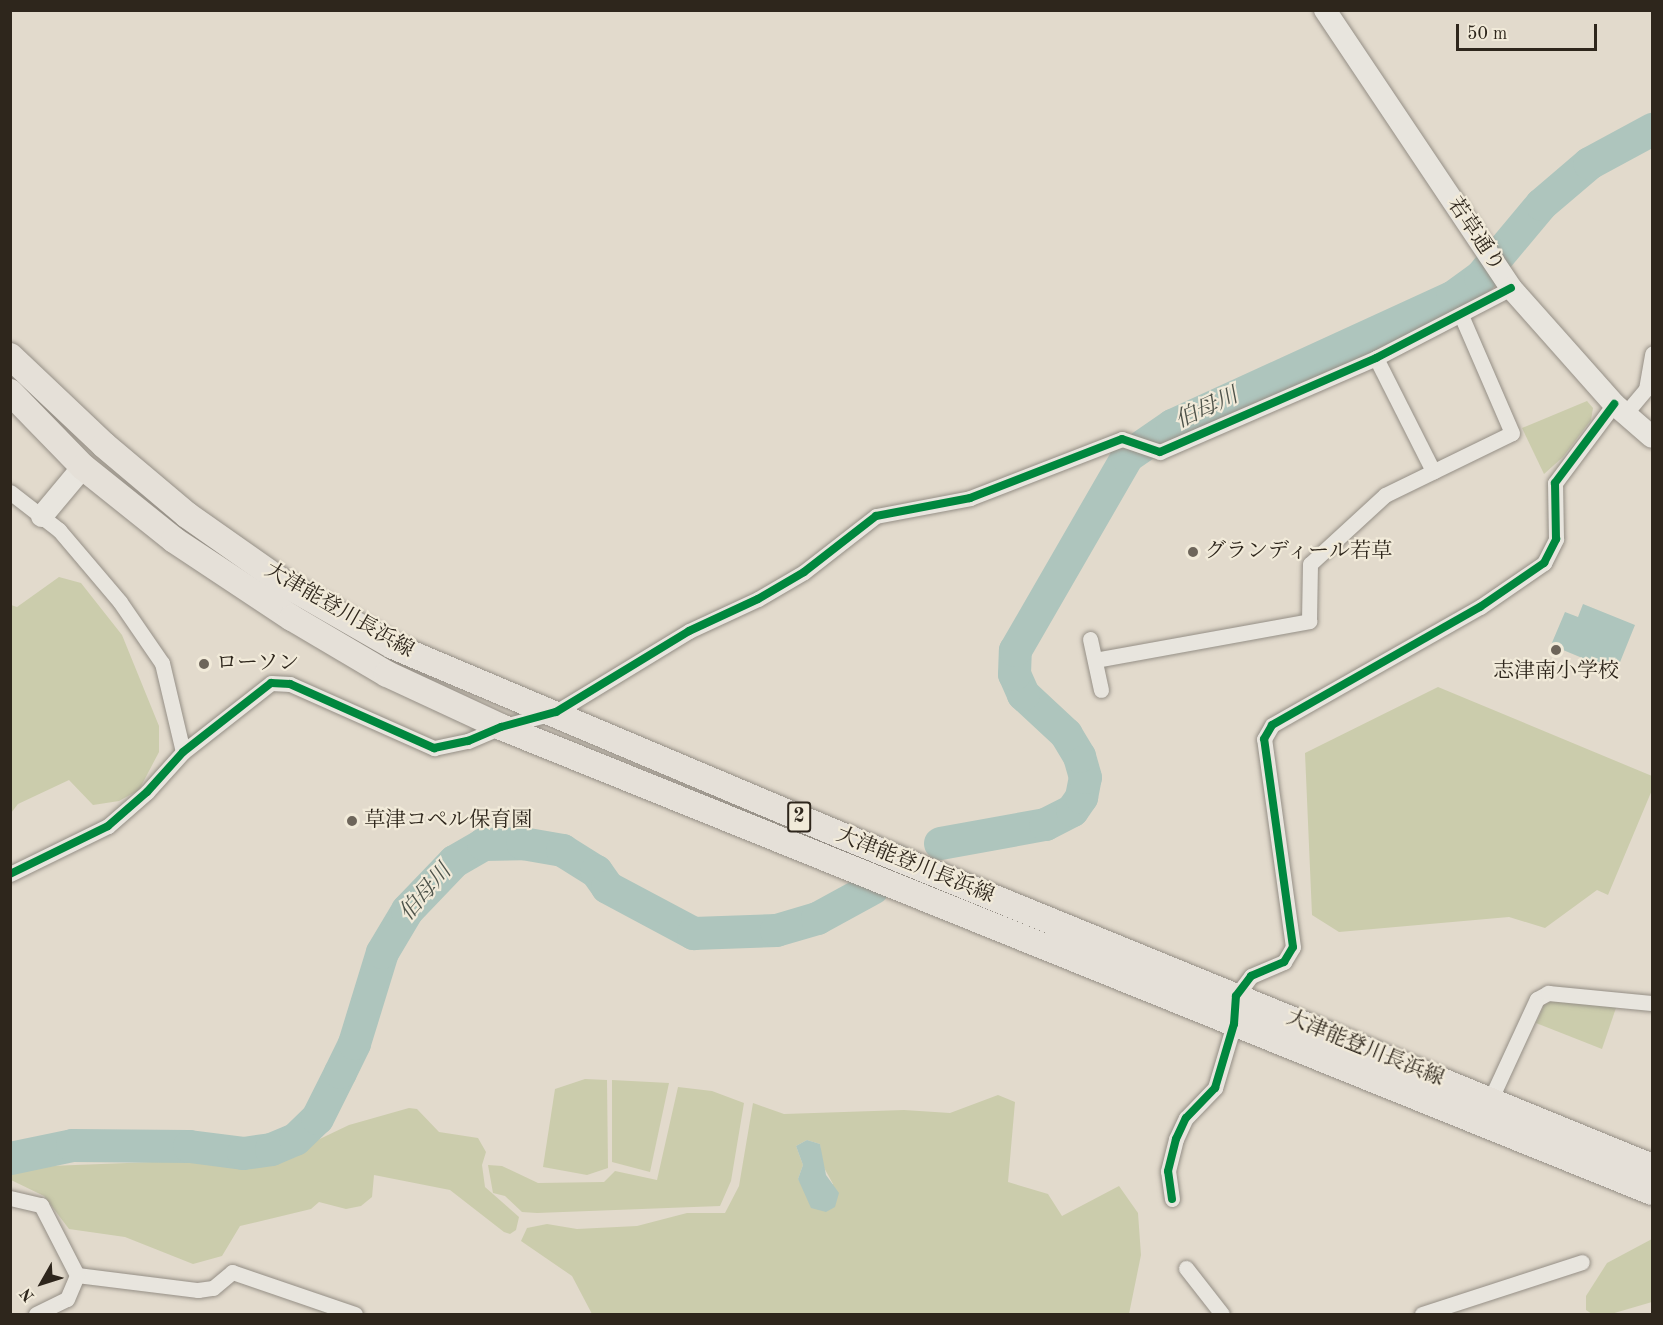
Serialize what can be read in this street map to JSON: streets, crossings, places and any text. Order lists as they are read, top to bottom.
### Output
{
  "streets": {
    "main road": ["大津能登川長浜線", "2"],
    "street": ["若草通り"]
  },
  "water": ["伯母川"],
  "places": [
    "グランディール若草",
    "志津南小学校",
    "ローソン",
    "草津コペル保育園"
  ],
  "scale_bar": "50 m",
  "north": "bottom left"
}
